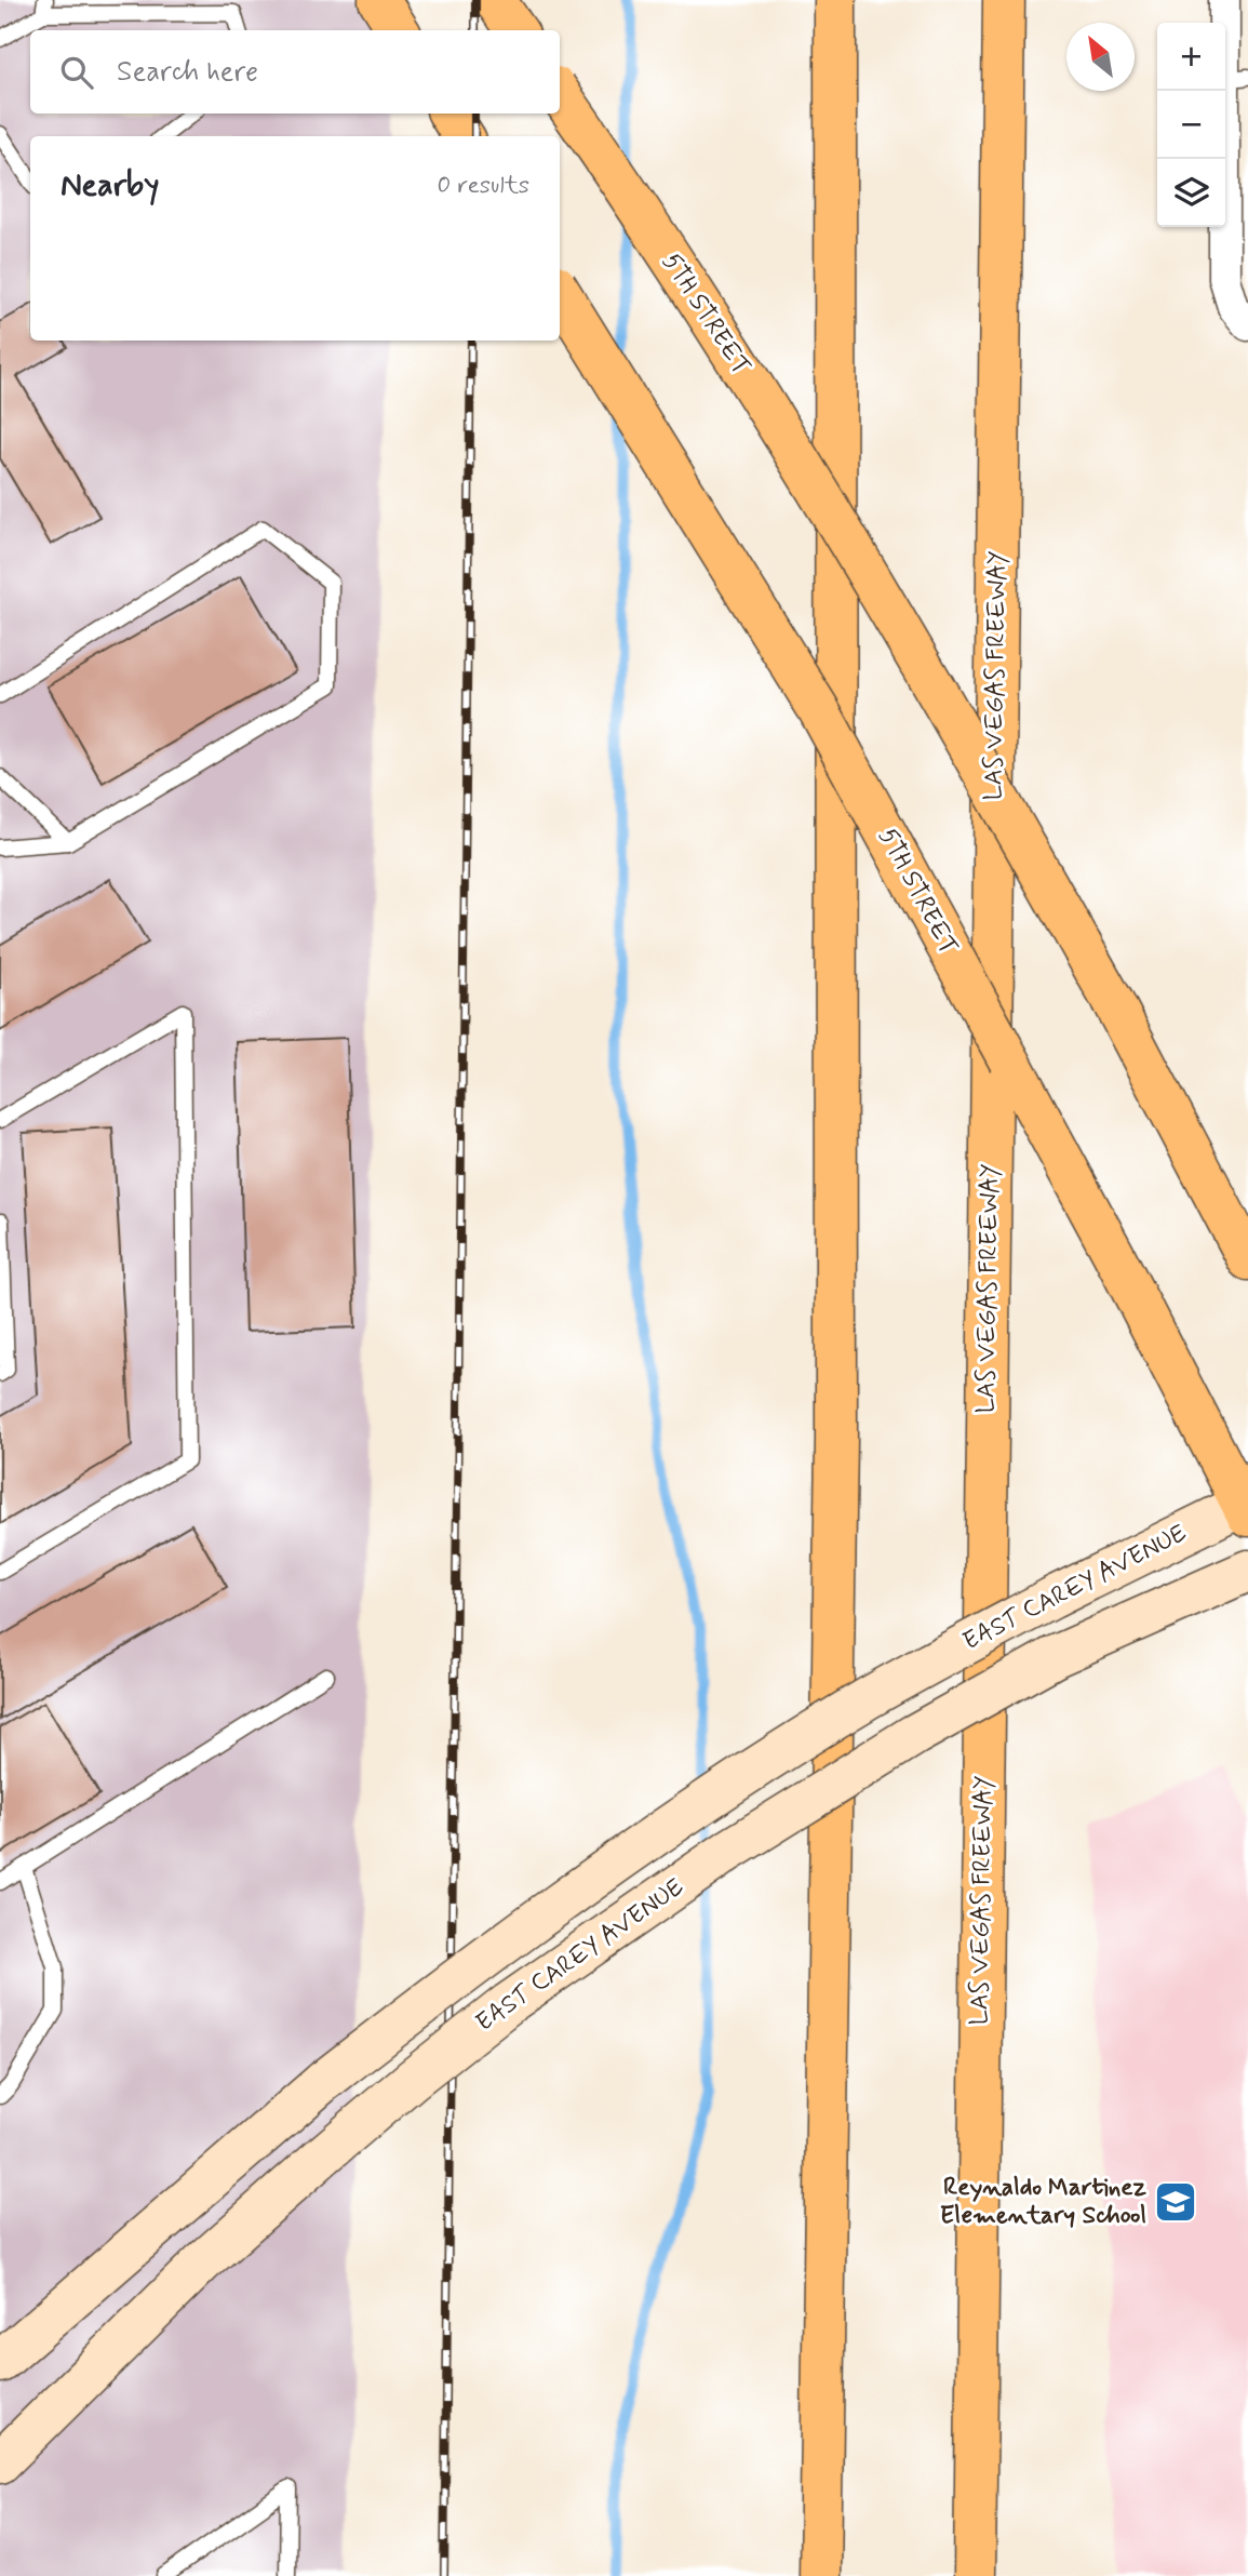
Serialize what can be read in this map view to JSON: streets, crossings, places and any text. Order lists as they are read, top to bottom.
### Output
{
  "streets": {
    "main road": ["5TH STREET", "LAS VEGAS FREEWAY", "EAST CAREY AVENUE"]
  },
  "crossings": [
    ["5TH STREET", "EAST CAREY AVENUE"]
  ],
  "places": {
    "school or university": ["Reynaldo Martinez Elementary School"]
  },
  "north": "top left",
  "page": {
    "map_buttons": ["+", "−"],
    "search": "Search here",
    "heading": ["Nearby", "0 results"]
  }
}
